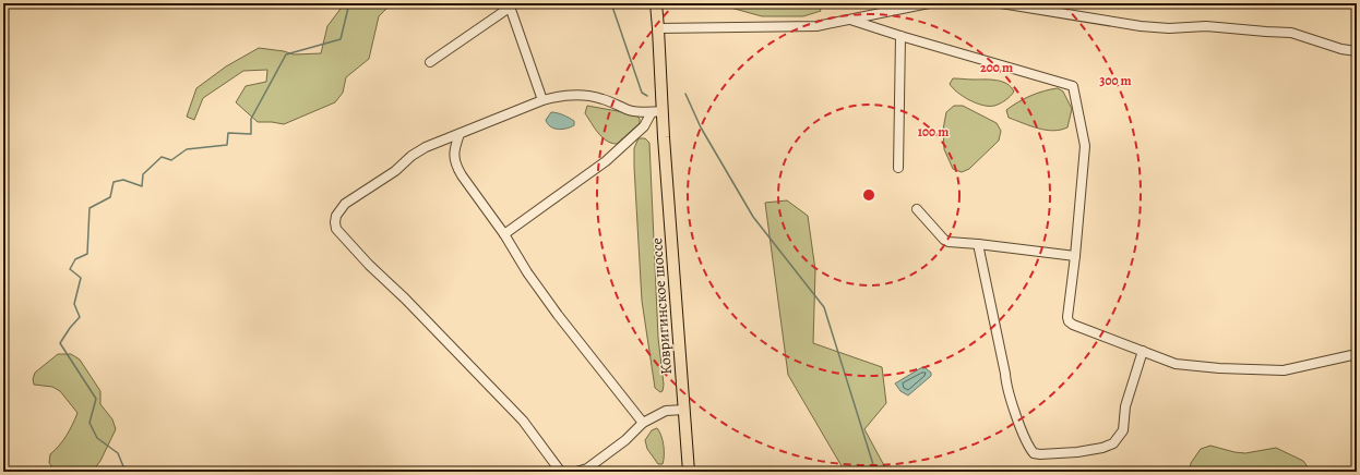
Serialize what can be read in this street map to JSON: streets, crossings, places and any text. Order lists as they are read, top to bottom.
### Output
{
  "streets": {
    "main road": ["Ковригинское шоссе"]
  },
  "rings": ["200 m", "300 m", "100 m"]
}
